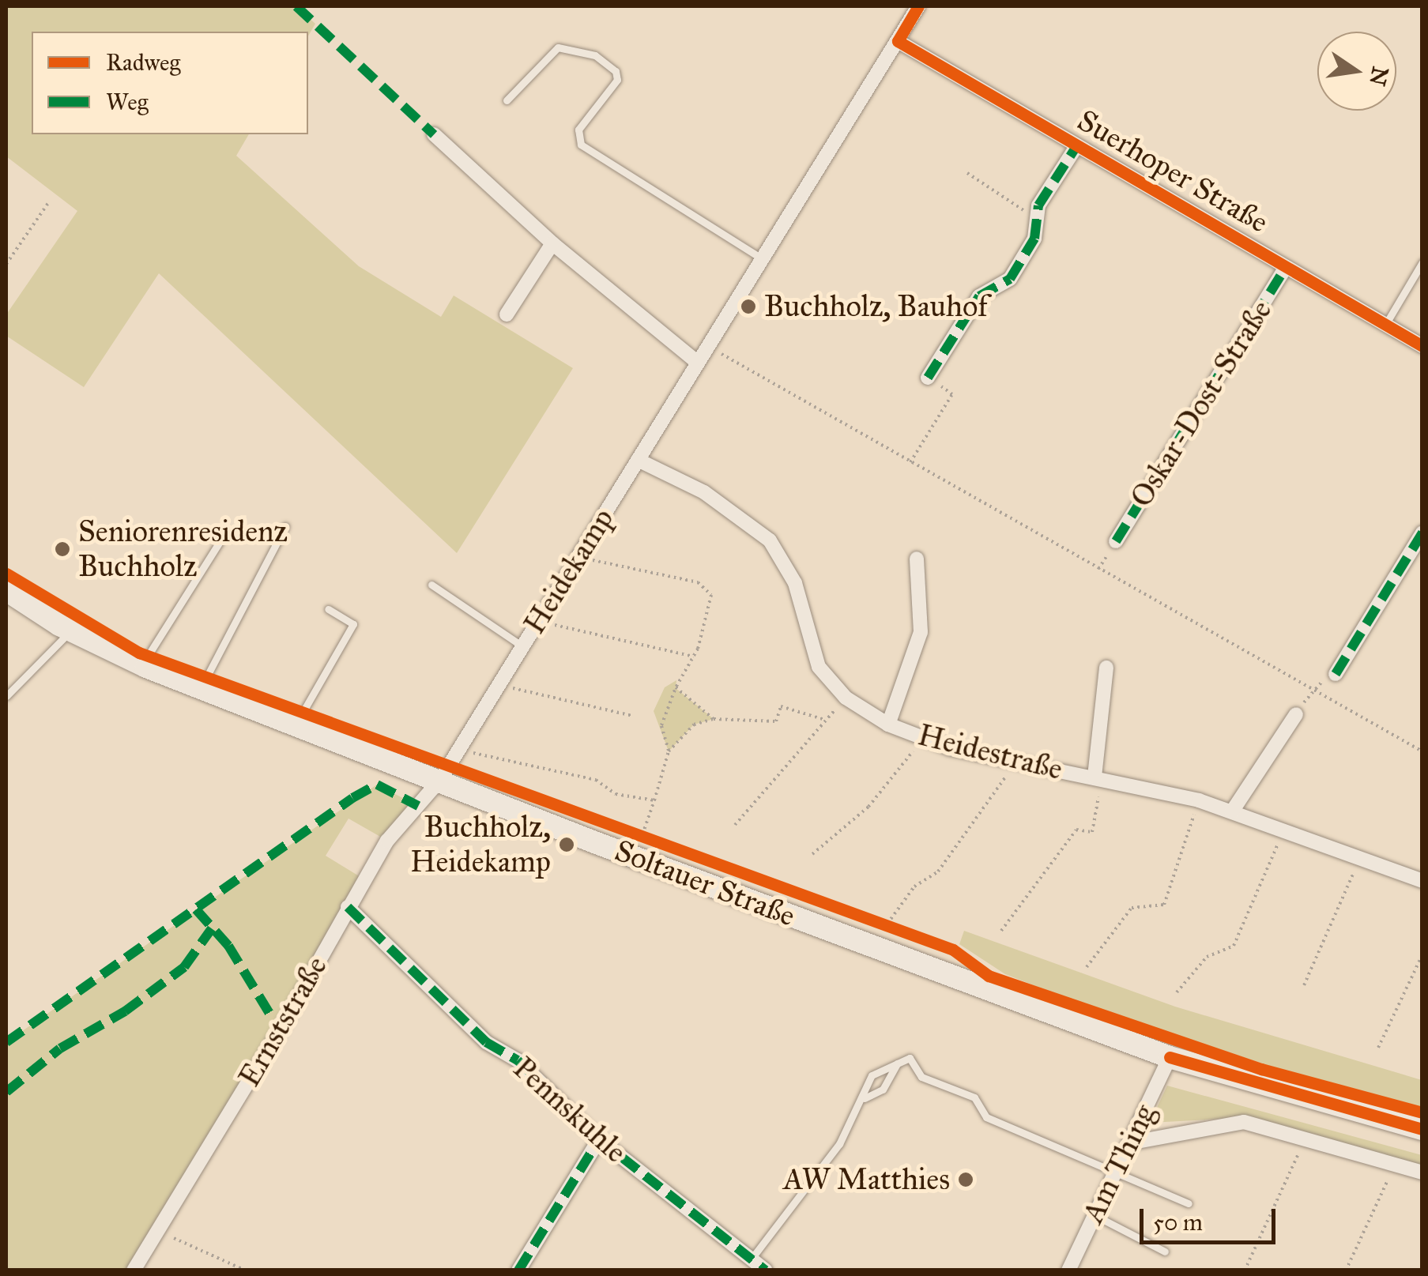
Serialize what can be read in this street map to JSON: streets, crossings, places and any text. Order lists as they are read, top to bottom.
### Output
{
  "streets": {
    "main road": ["Soltauer Straße"],
    "street": [
      "Suerhoper Straße",
      "Oskar-Dost-Straße",
      "Heidekamp",
      "Heidestraße",
      "Ernststraße",
      "Pennskuhle",
      "Am Thing"
    ]
  },
  "crossings": [
    ["Suerhoper Straße", "Oskar-Dost-Straße"],
    ["Suerhoper Straße", "Heidekamp"],
    ["Heidekamp", "Heidestraße"],
    ["Heidekamp", "Soltauer Straße"],
    ["Heidekamp", "Ernststraße"],
    ["Soltauer Straße", "Ernststraße"],
    ["Soltauer Straße", "Am Thing"],
    ["Ernststraße", "Pennskuhle"]
  ],
  "places": [
    "Buchholz, Bauhof",
    "Seniorenresidenz Buchholz",
    "Buchholz, Heidekamp",
    "AW Matthies"
  ],
  "legend": ["Radweg", "Weg"],
  "scale_bar": "50 m",
  "north": "right"
}
